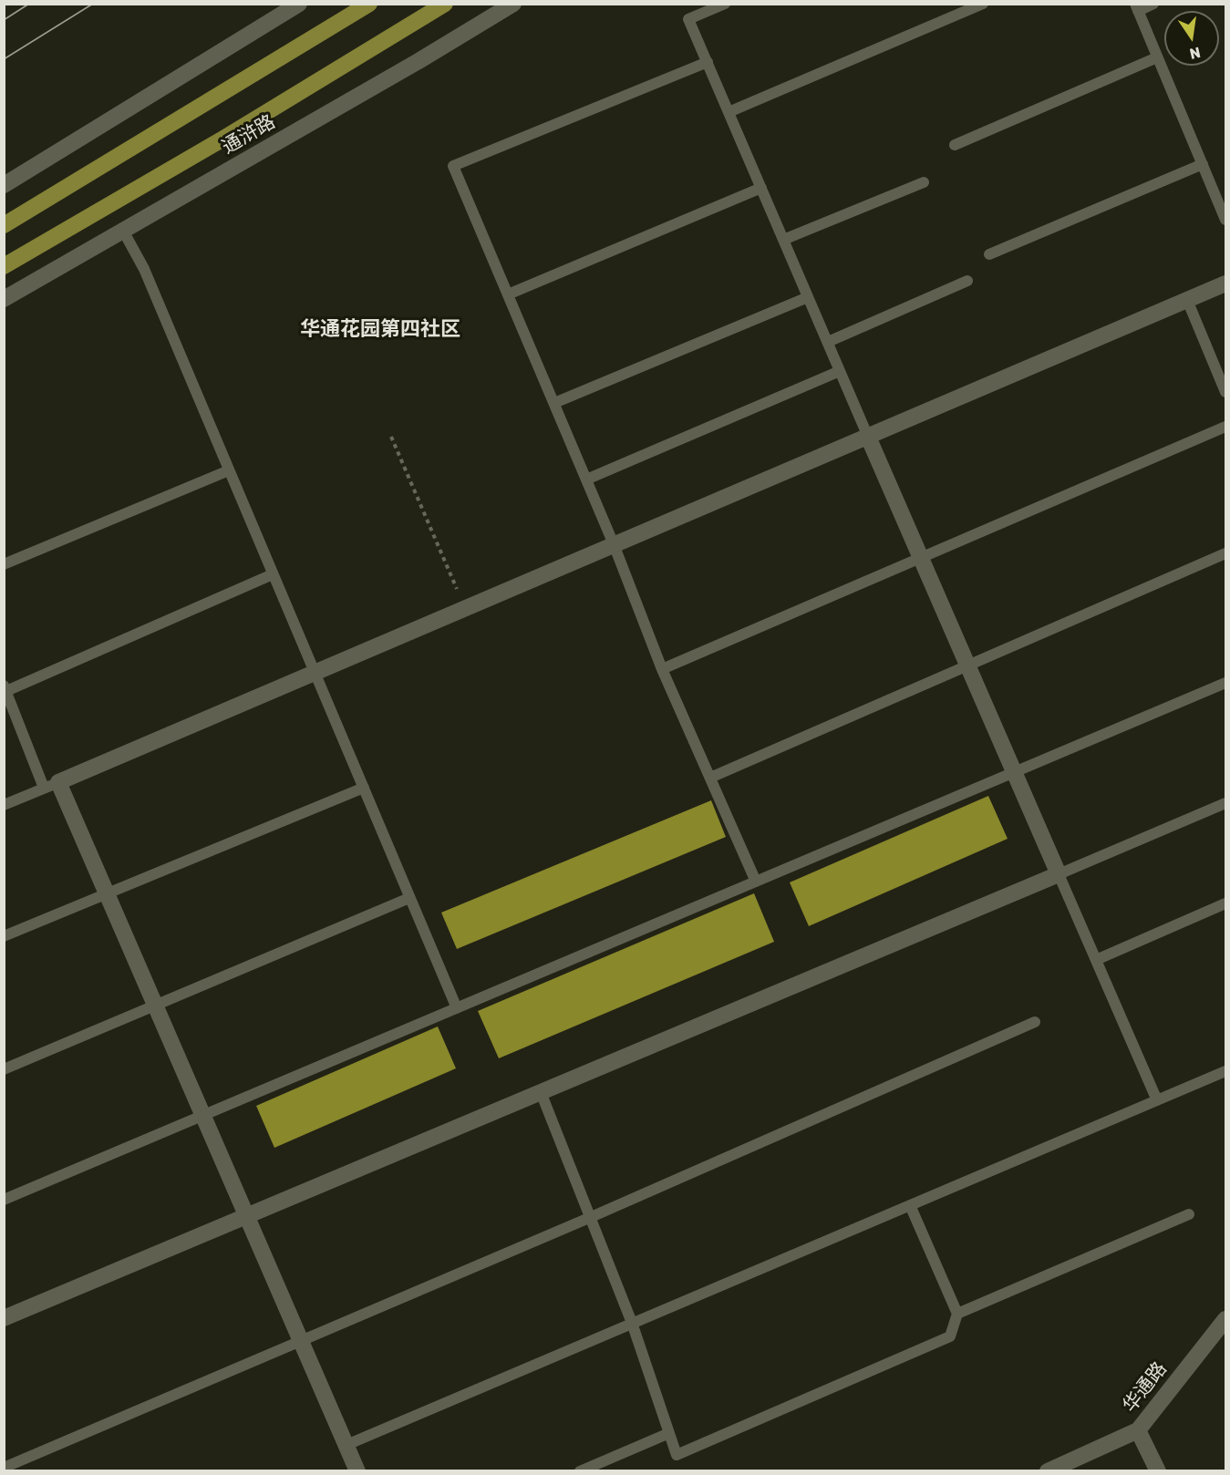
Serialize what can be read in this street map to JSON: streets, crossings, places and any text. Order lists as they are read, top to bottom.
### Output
{
  "streets": {
    "main road": ["通浒路"],
    "street": ["华通路"]
  },
  "districts": ["华通花园第四社区"],
  "north": "bottom"
}
